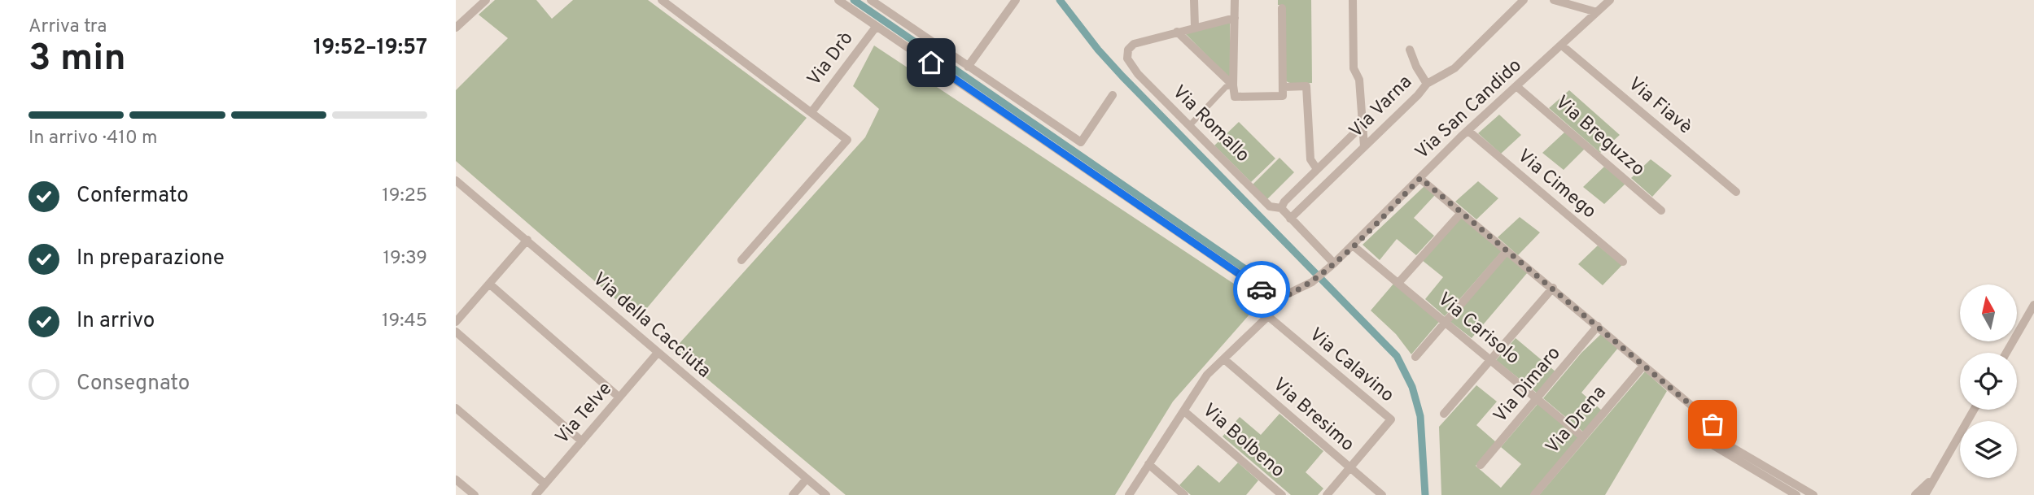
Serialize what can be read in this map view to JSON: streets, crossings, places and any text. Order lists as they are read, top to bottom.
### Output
{
  "streets": {
    "street": [
      "Via Drò",
      "Via Fiavè",
      "Via Varna",
      "Via San Candido",
      "Via Romallo",
      "Via Breguzzo",
      "Via Cimego",
      "Via della Cacciuta",
      "Via Carisolo",
      "Via Calavino",
      "Via Dimaro",
      "Via Telve",
      "Via Bresimo",
      "Via Drena",
      "Via Bolbeno"
    ]
  },
  "crossings": [
    ["Via Fiavè", "Via San Candido"],
    ["Via Varna", "Via Romallo"],
    ["Via San Candido", "Via Romallo"],
    ["Via San Candido", "Via Breguzzo"],
    ["Via San Candido", "Via Cimego"],
    ["Via San Candido", "Via Carisolo"],
    ["Via della Cacciuta", "Via Telve"],
    ["Via Carisolo", "Via Dimaro"],
    ["Via Carisolo", "Via Drena"],
    ["Via Calavino", "Via Bresimo"]
  ],
  "north": "top",
  "page": {
    "heading": ["3 min", "Arriva tra", "19:52–19:57"],
    "bar": "In arrivo · 410 m",
    "list": [
      ["Confermato", "19:25"],
      ["In preparazione", "19:39"],
      ["In arrivo", "19:45"],
      "Consegnato"
    ]
  }
}
